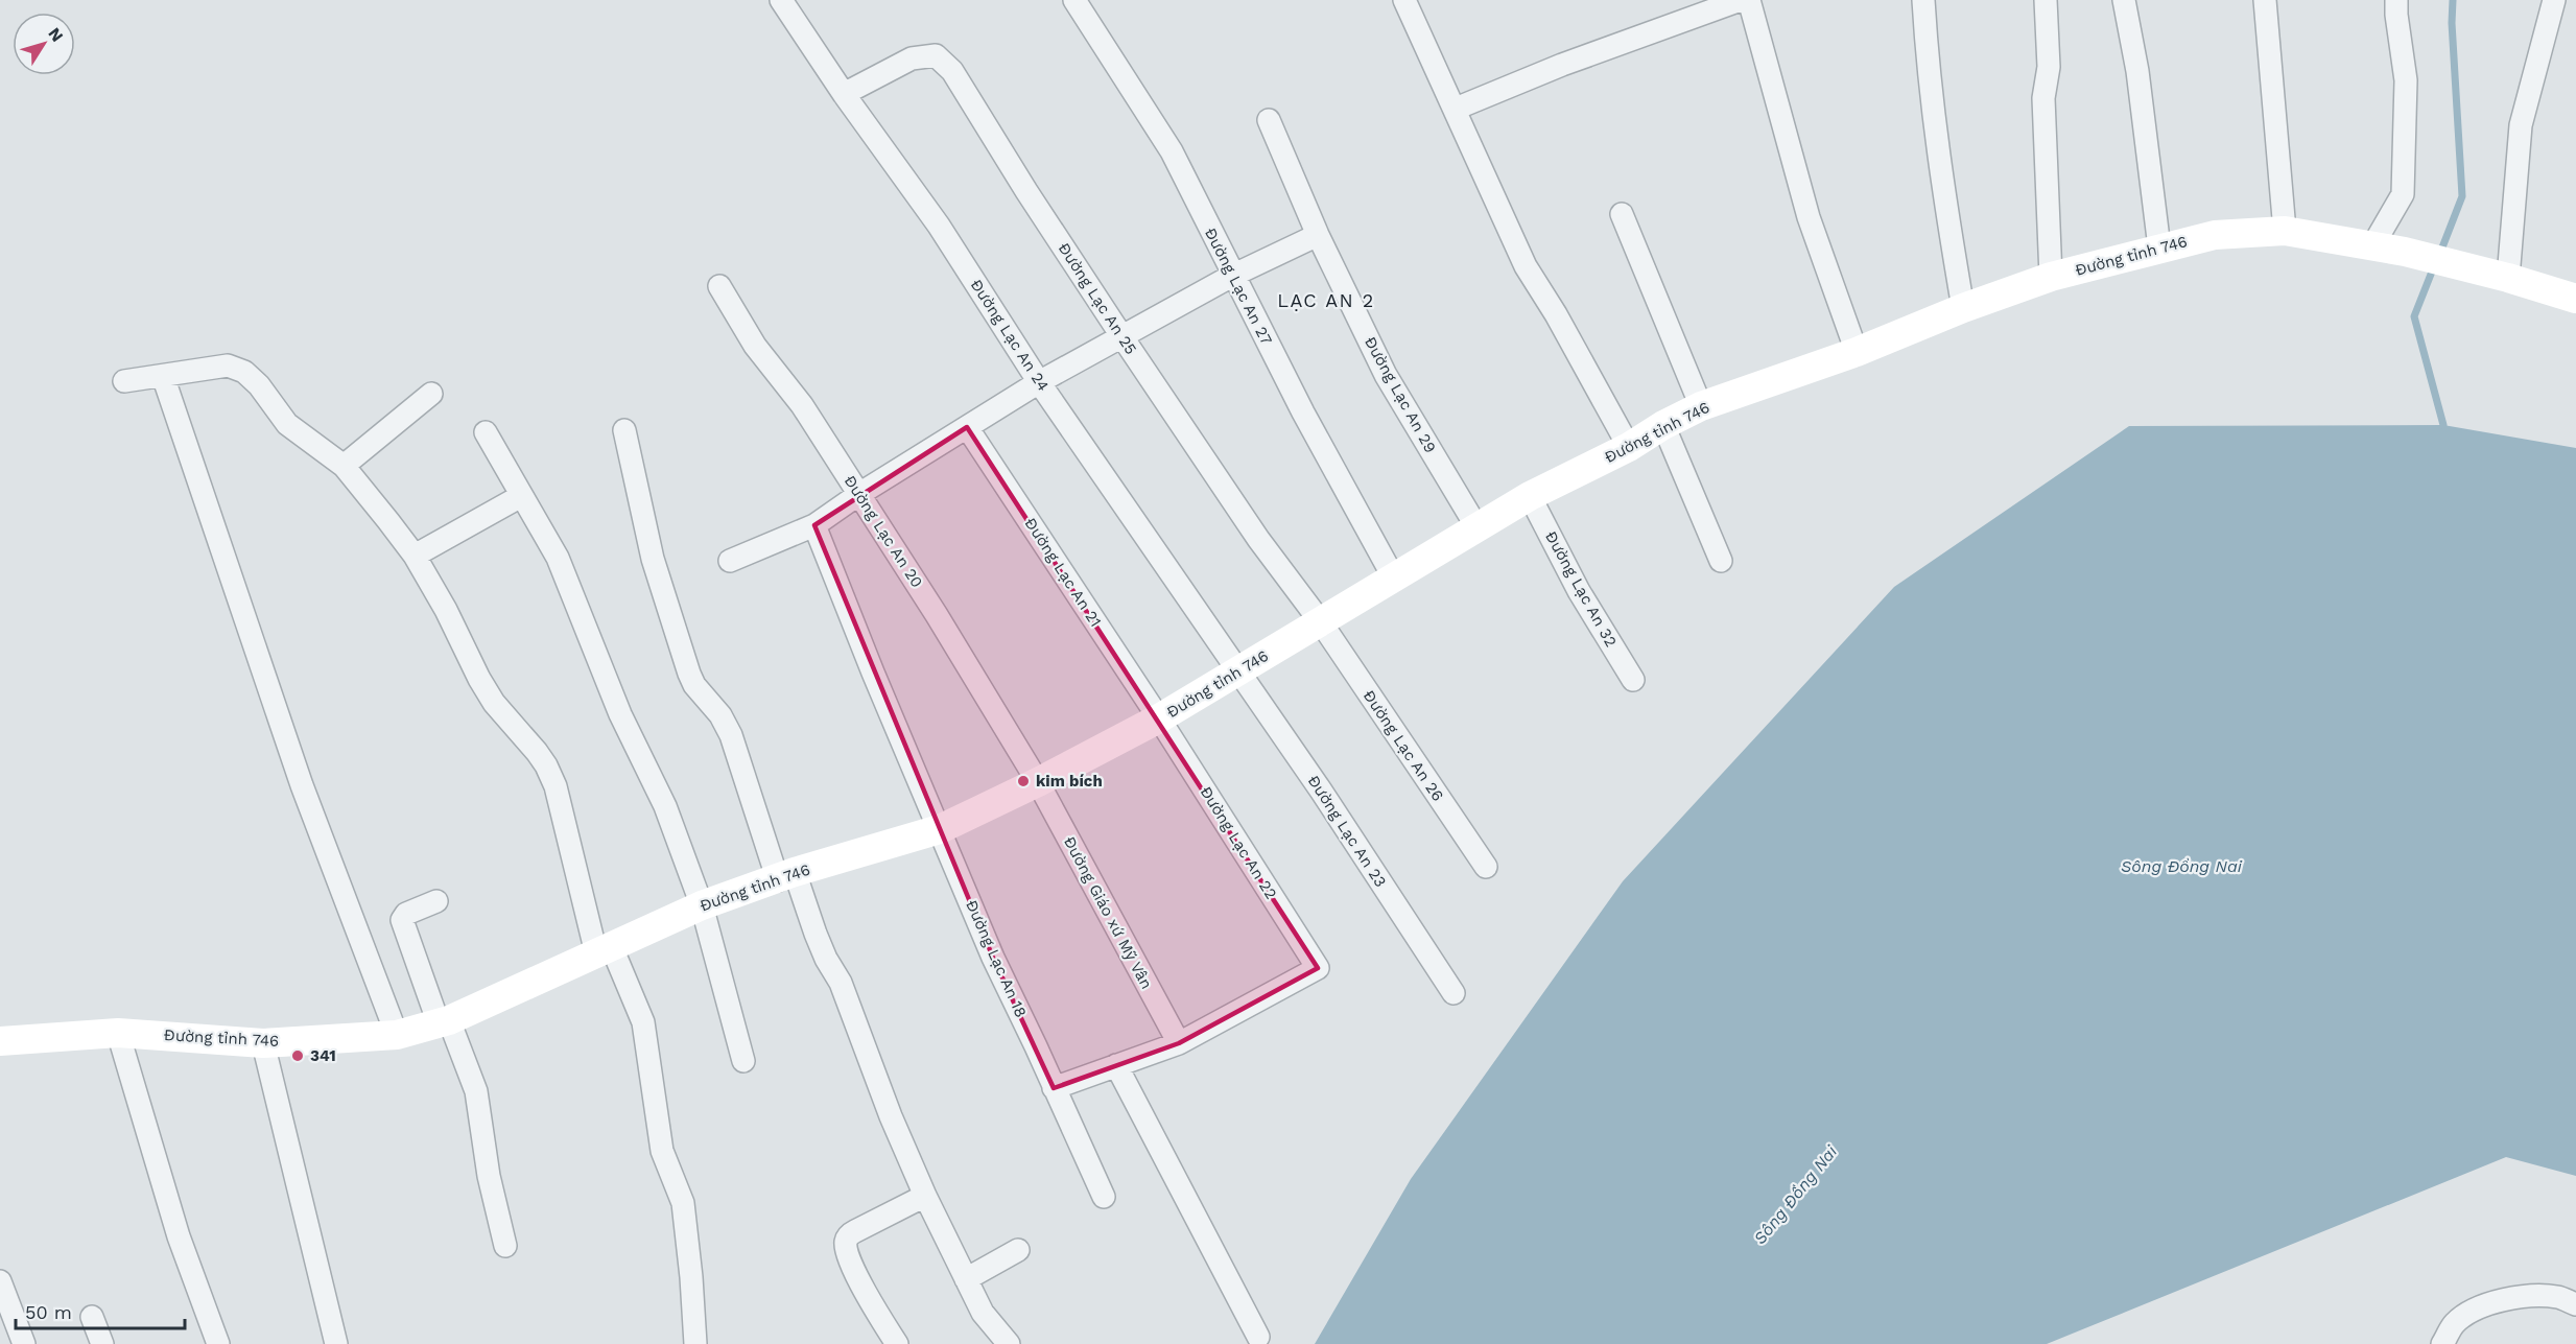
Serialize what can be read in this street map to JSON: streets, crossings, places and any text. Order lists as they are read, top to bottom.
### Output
{
  "streets": {
    "main road": ["Đường tỉnh 746"],
    "street": [
      "Đường Lạc An 27",
      "Đường Lạc An 25",
      "Đường Lạc An 24",
      "Đường Lạc An 29",
      "Đường Lạc An 20",
      "Đường Lạc An 21",
      "Đường Lạc An 32",
      "Đường Lạc An 26",
      "Đường Lạc An 23",
      "Đường Lạc An 22",
      "Đường Giáo xứ Mỹ Vân",
      "Đường Lạc An 18"
    ]
  },
  "crossings": [
    ["Đường tỉnh 746", "Đường Lạc An 27"],
    ["Đường tỉnh 746", "Đường Lạc An 25"],
    ["Đường tỉnh 746", "Đường Lạc An 24"],
    ["Đường tỉnh 746", "Đường Lạc An 29"],
    ["Đường tỉnh 746", "Đường Lạc An 20"],
    ["Đường tỉnh 746", "Đường Lạc An 21"],
    ["Đường tỉnh 746", "Đường Lạc An 32"],
    ["Đường tỉnh 746", "Đường Lạc An 26"],
    ["Đường tỉnh 746", "Đường Lạc An 23"],
    ["Đường tỉnh 746", "Đường Lạc An 22"],
    ["Đường tỉnh 746", "Đường Giáo xứ Mỹ Vân"],
    ["Đường tỉnh 746", "Đường Lạc An 18"],
    ["Đường Lạc An 25", "Đường Lạc An 24"],
    ["Đường Lạc An 25", "Đường Lạc An 26"],
    ["Đường Lạc An 24", "Đường Lạc An 23"],
    ["Đường Lạc An 20", "Đường Giáo xứ Mỹ Vân"],
    ["Đường Lạc An 21", "Đường Lạc An 22"],
    ["Đường Lạc An 22", "Đường Giáo xứ Mỹ Vân"]
  ],
  "districts": ["LẠC AN 2"],
  "water": ["Sông Đồng Nai"],
  "places": ["kim bích", "341"],
  "scale_bar": "50 m",
  "north": "top right"
}
